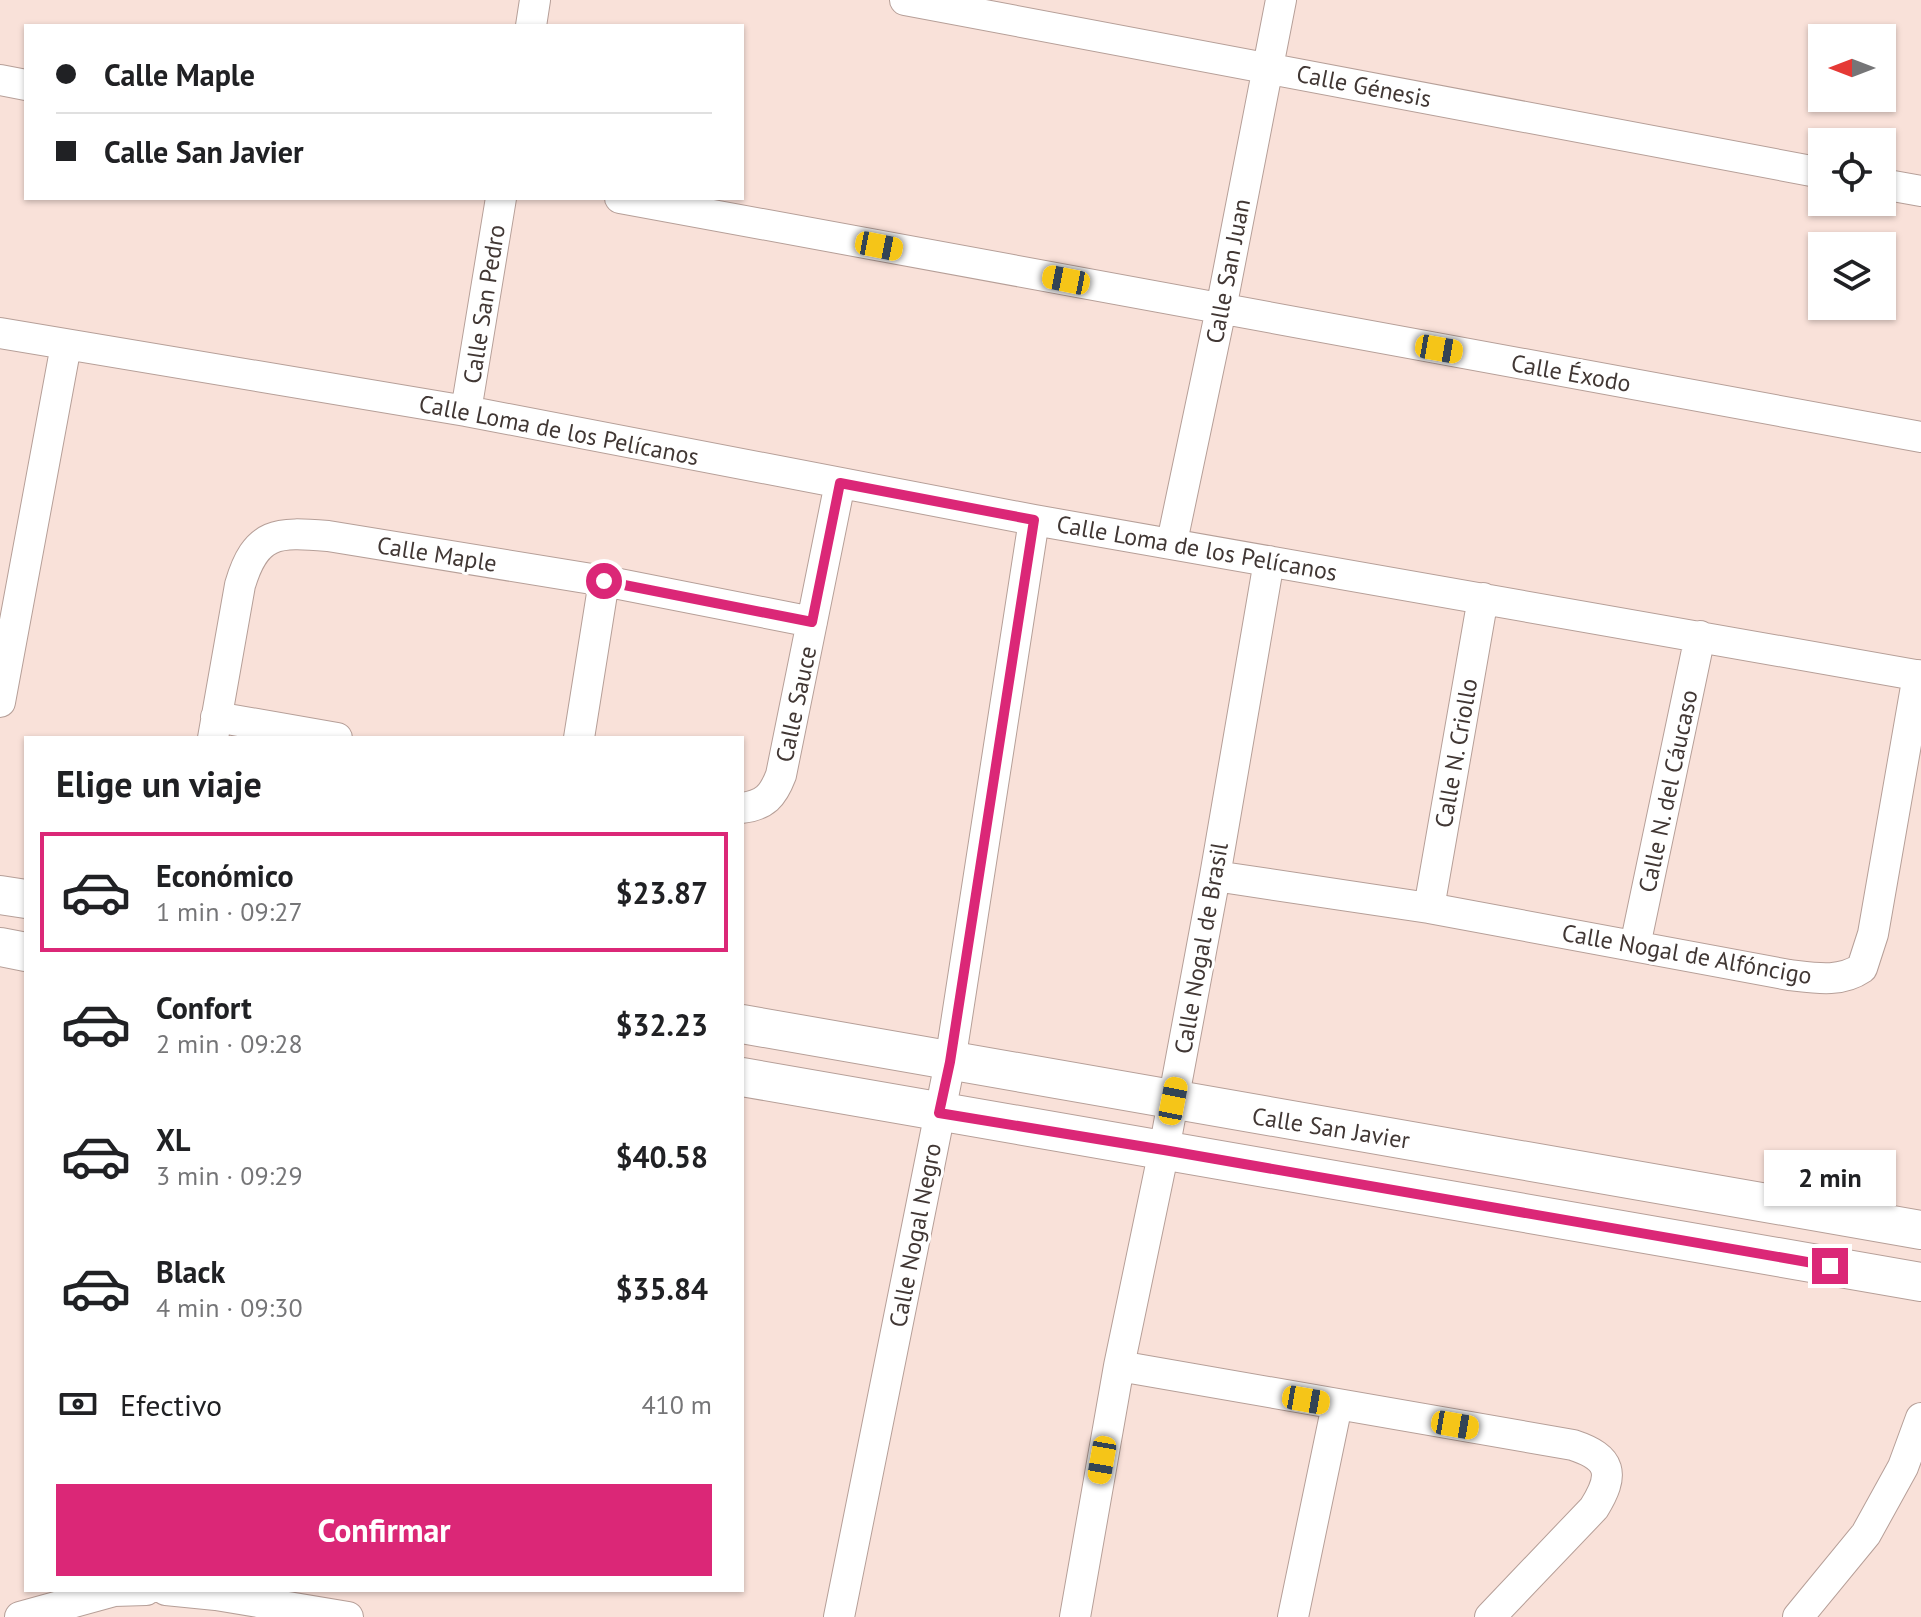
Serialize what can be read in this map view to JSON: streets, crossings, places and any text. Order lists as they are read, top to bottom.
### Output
{
  "streets": {
    "street": [
      "Calle Génesis",
      "Calle San Juan",
      "Calle San Pedro",
      "Calle Éxodo",
      "Calle Loma de los Pelícanos",
      "Calle Maple",
      "Calle Sauce",
      "Calle N. Criollo",
      "Calle N. del Cáucaso",
      "Calle Nogal de Brasil",
      "Calle Nogal de Alfóncigo",
      "Calle San Javier",
      "Calle Nogal Negro"
    ]
  },
  "crossings": [
    ["Calle Génesis", "Calle San Juan"],
    ["Calle San Juan", "Calle Éxodo"],
    ["Calle San Juan", "Calle Loma de los Pelícanos"],
    ["Calle San Pedro", "Calle Loma de los Pelícanos"],
    ["Calle Loma de los Pelícanos", "Calle Sauce"],
    ["Calle Loma de los Pelícanos", "Calle N. Criollo"],
    ["Calle Loma de los Pelícanos", "Calle N. del Cáucaso"],
    ["Calle Loma de los Pelícanos", "Calle Nogal de Brasil"],
    ["Calle Loma de los Pelícanos", "Calle Nogal de Alfóncigo"],
    ["Calle Loma de los Pelícanos", "Calle Nogal Negro"],
    ["Calle Maple", "Calle Sauce"],
    ["Calle N. Criollo", "Calle Nogal de Alfóncigo"],
    ["Calle N. del Cáucaso", "Calle Nogal de Alfóncigo"],
    ["Calle Nogal de Brasil", "Calle Nogal de Alfóncigo"],
    ["Calle Nogal de Brasil", "Calle San Javier"],
    ["Calle San Javier", "Calle Nogal Negro"]
  ],
  "north": "left",
  "page": {
    "banner": ["Calle Maple", "Calle San Javier"],
    "heading": "Elige un viaje",
    "list": [
      {
        "name": "Económico",
        "note": "1 min · 09:27",
        "value": "$23.87"
      },
      {
        "name": "Confort",
        "note": "2 min · 09:28",
        "value": "$32.23"
      },
      {
        "name": "XL",
        "note": "3 min · 09:29",
        "value": "$40.58"
      },
      {
        "name": "Black",
        "note": "4 min · 09:30",
        "value": "$35.84"
      }
    ],
    "bubble": "2 min",
    "pay": ["Efectivo", "410 m"],
    "buttons": "Confirmar"
  }
}
